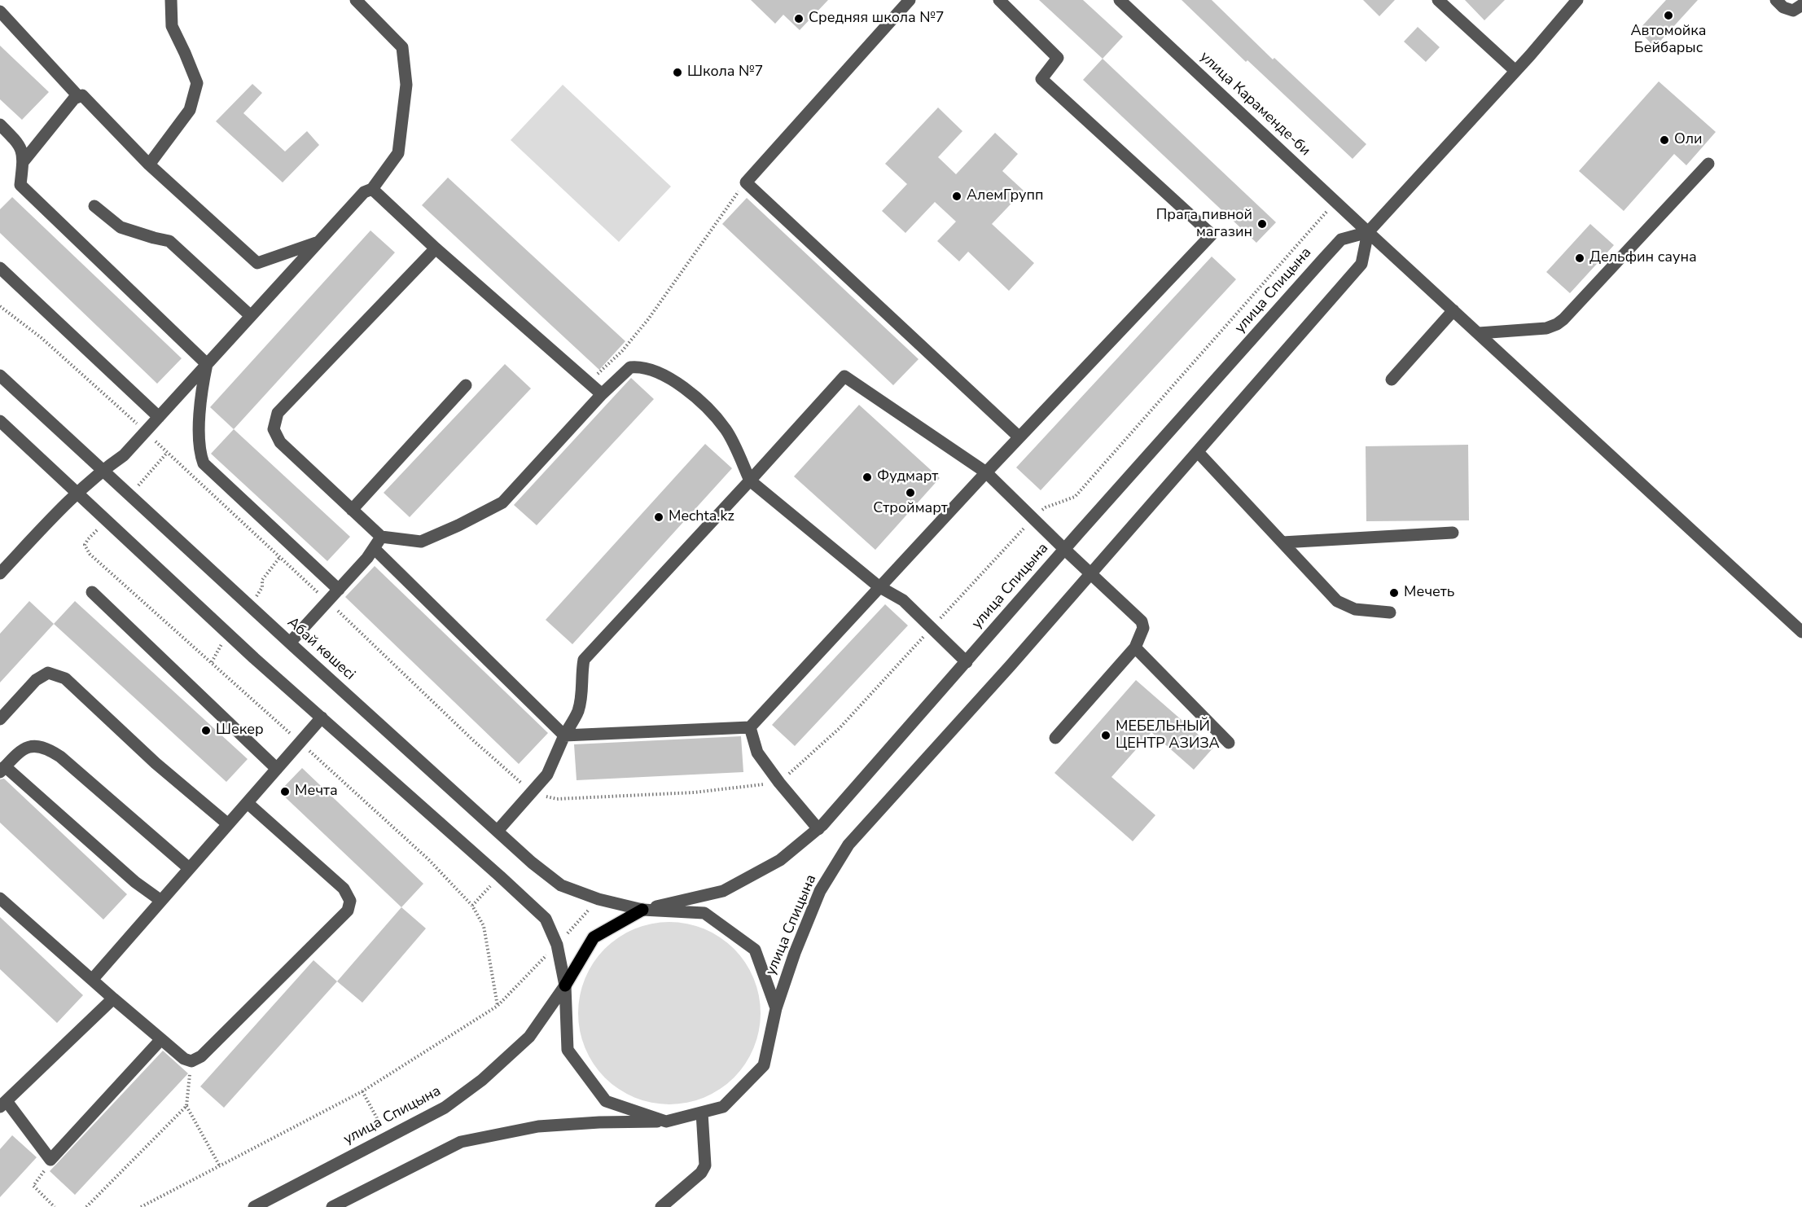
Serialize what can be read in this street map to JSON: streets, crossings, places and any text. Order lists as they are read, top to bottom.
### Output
{
  "streets": {
    "street": ["улица Караменде-би", "улица Спицына", "Абай көшесі"]
  },
  "crossings": [
    ["улица Караменде-би", "улица Спицына"],
    ["улица Спицына", "Абай көшесі"]
  ],
  "places": [
    "Автомойка Бейбарыс",
    "Средняя школа №7",
    "Школа №7",
    "Оли",
    "АлемГрупп",
    "Прага пивной магазин",
    "Дельфин сауна",
    "Фудмарт",
    "Строймарт",
    "Mechta.kz",
    "Мечеть",
    "Шекер",
    "МЕБЕЛЬНЫЙ ЦЕНТР АЗИЗА",
    "Мечта"
  ]
}
